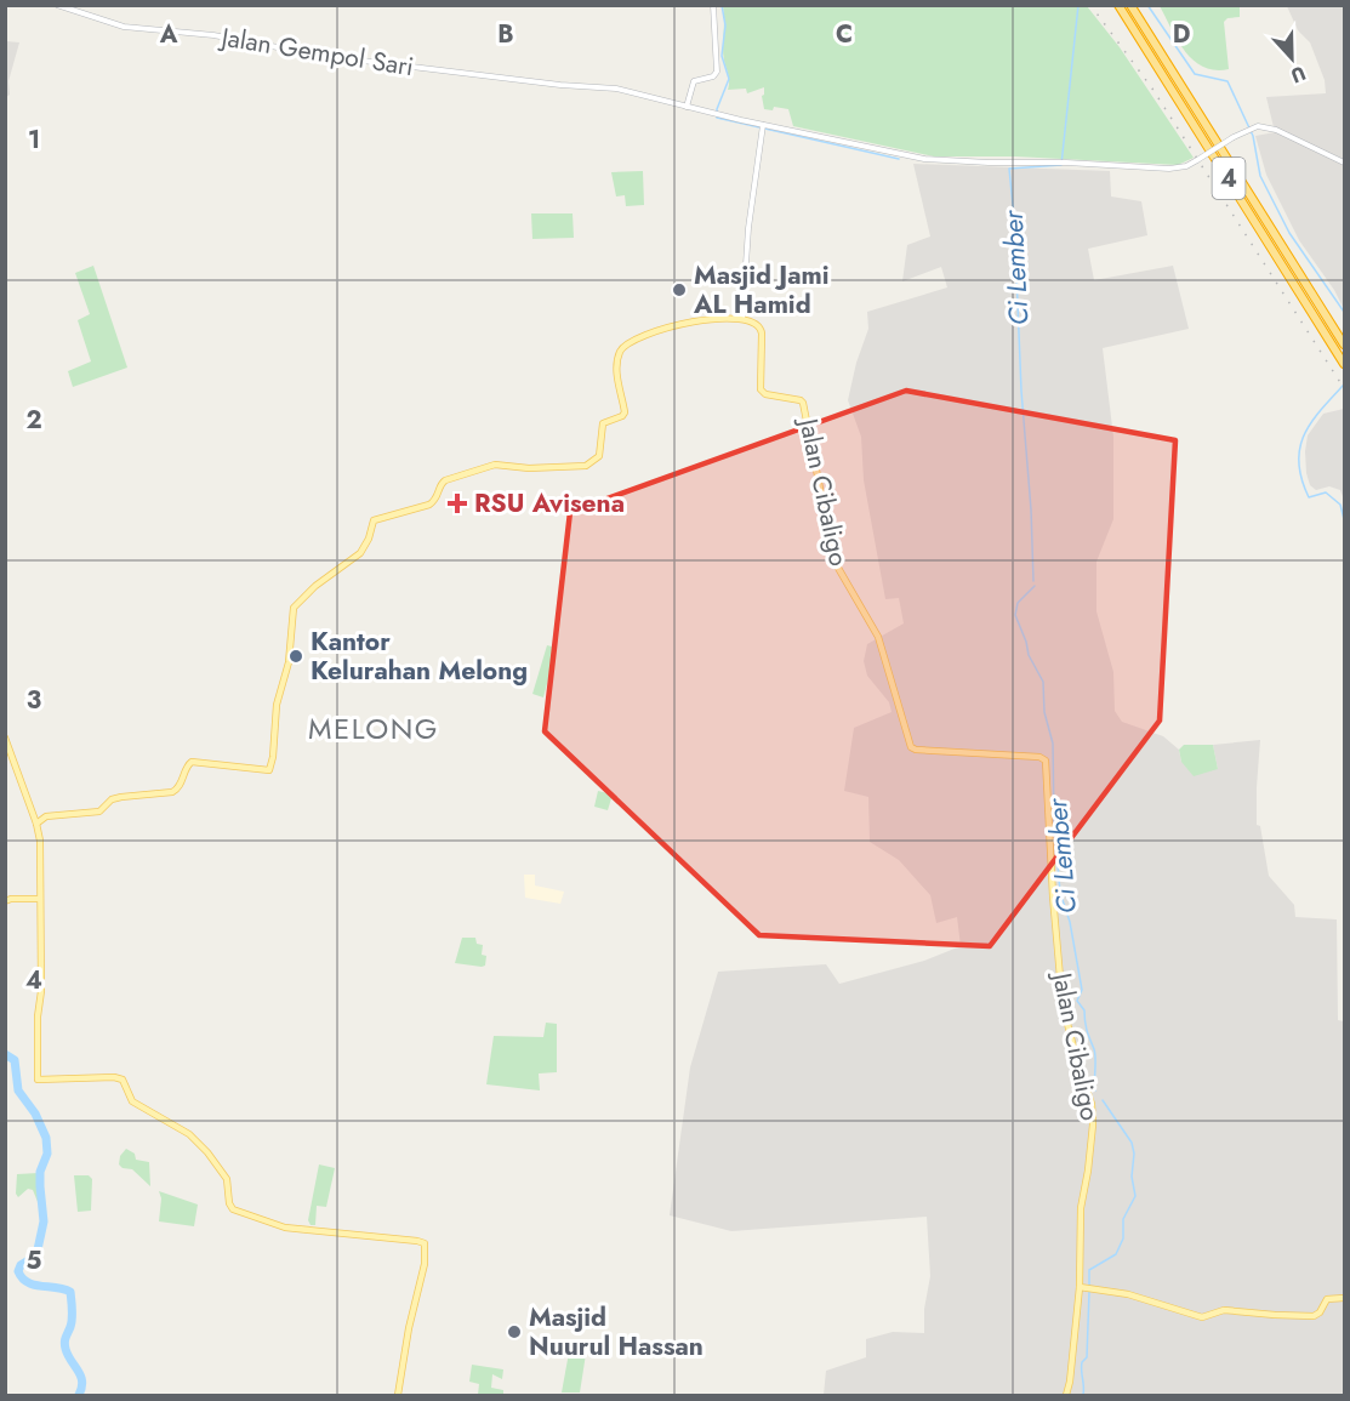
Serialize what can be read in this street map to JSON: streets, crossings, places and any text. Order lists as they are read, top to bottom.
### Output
{
  "streets": {
    "highway": ["4"],
    "main road": ["Jalan Cibaligo"],
    "street": ["Jalan Gempol Sari"]
  },
  "districts": ["MELONG"],
  "water": ["Ci Lember"],
  "places": {
    "other": ["Masjid Jami AL Hamid", "Kantor Kelurahan Melong", "Masjid Nuurul Hassan"],
    "health": ["RSU Avisena"]
  },
  "north": "bottom",
  "grid": {
    "columns": [
      "A",
      "B",
      "C",
      "D"
    ],
    "rows": [
      "1",
      "2",
      "3",
      "4",
      "5"
    ]
  }
}
